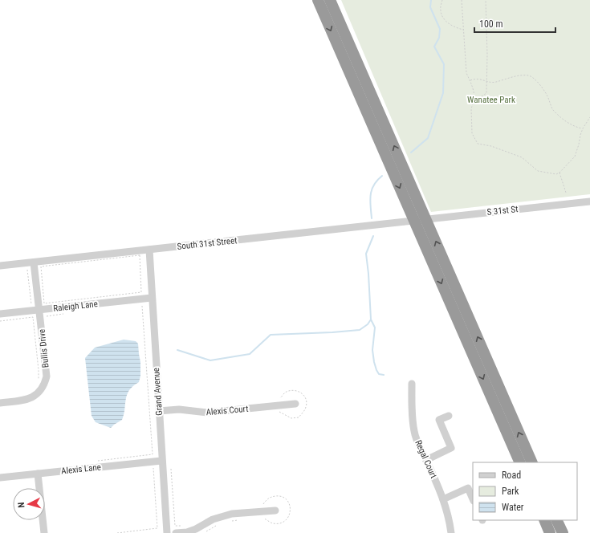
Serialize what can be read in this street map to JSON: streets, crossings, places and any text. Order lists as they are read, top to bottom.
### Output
{
  "streets": {
    "street": [
      "S 31st St",
      "South 31st Street",
      "Raleigh Lane",
      "Bullis Drive",
      "Grand Avenue",
      "Alexis Court",
      "Regal Court",
      "Alexis Lane"
    ]
  },
  "crossings": [
    ["S 31st St", "South 31st Street"],
    ["South 31st Street", "Bullis Drive"],
    ["South 31st Street", "Grand Avenue"],
    ["Raleigh Lane", "Bullis Drive"],
    ["Raleigh Lane", "Grand Avenue"],
    ["Grand Avenue", "Alexis Court"],
    ["Grand Avenue", "Alexis Lane"]
  ],
  "parks": ["Wanatee Park"],
  "legend": ["Road", "Park", "Water"],
  "scale_bar": "100 m",
  "north": "left"
}
